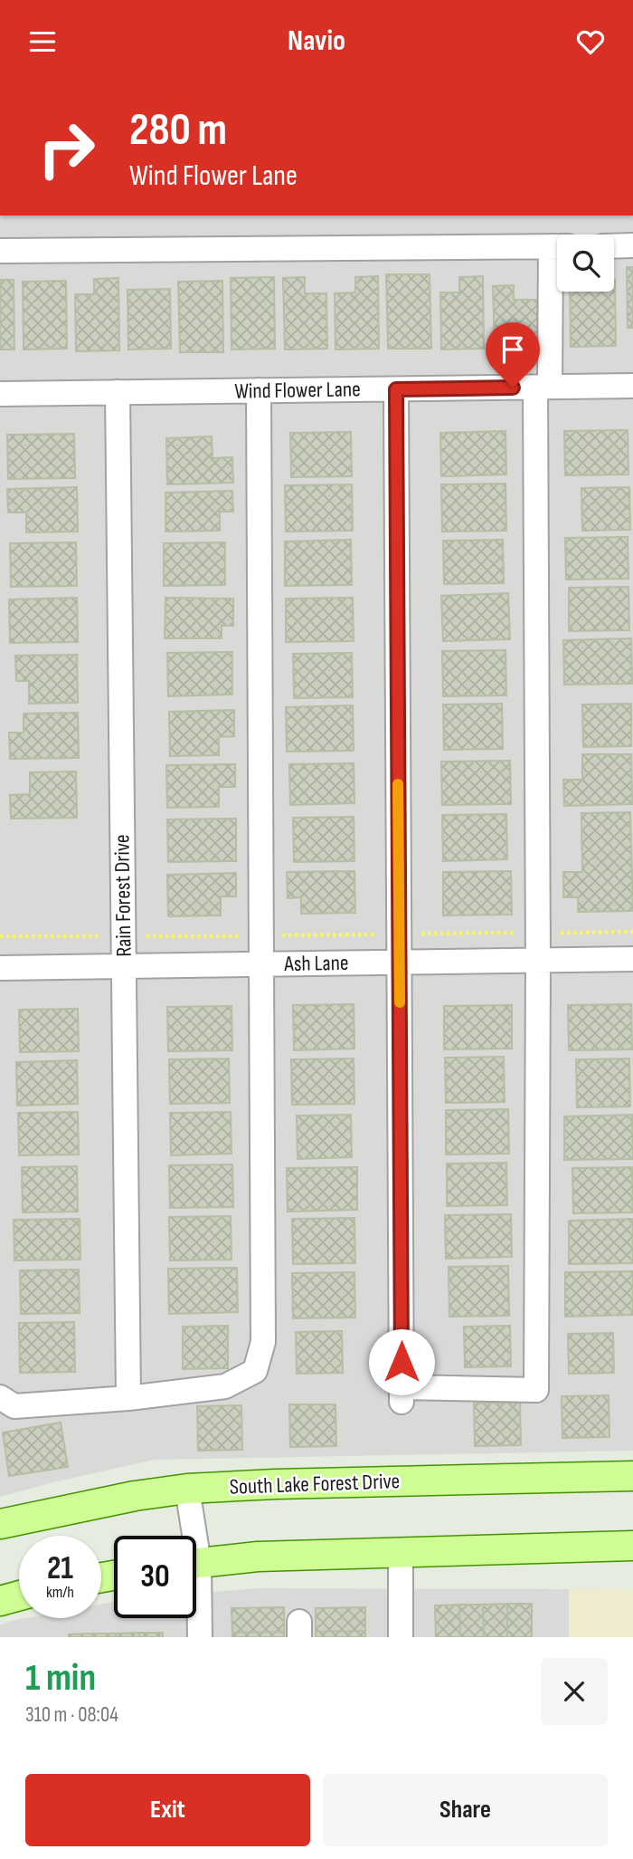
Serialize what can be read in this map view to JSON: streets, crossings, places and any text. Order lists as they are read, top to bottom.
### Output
{
  "streets": {
    "main road": ["South Lake Forest Drive"],
    "street": ["Wind Flower Lane", "Rain Forest Drive", "Ash Lane"]
  },
  "crossings": [
    ["Wind Flower Lane", "Rain Forest Drive"],
    ["Rain Forest Drive", "Ash Lane"]
  ],
  "page": {
    "header": "Navio",
    "turn": ["280 m", "Wind Flower Lane"],
    "speed": "21 km/h",
    "limit": "30",
    "heading": ["1 min", "310 m · 08:04"],
    "buttons": ["Exit", "Share"]
  }
}
